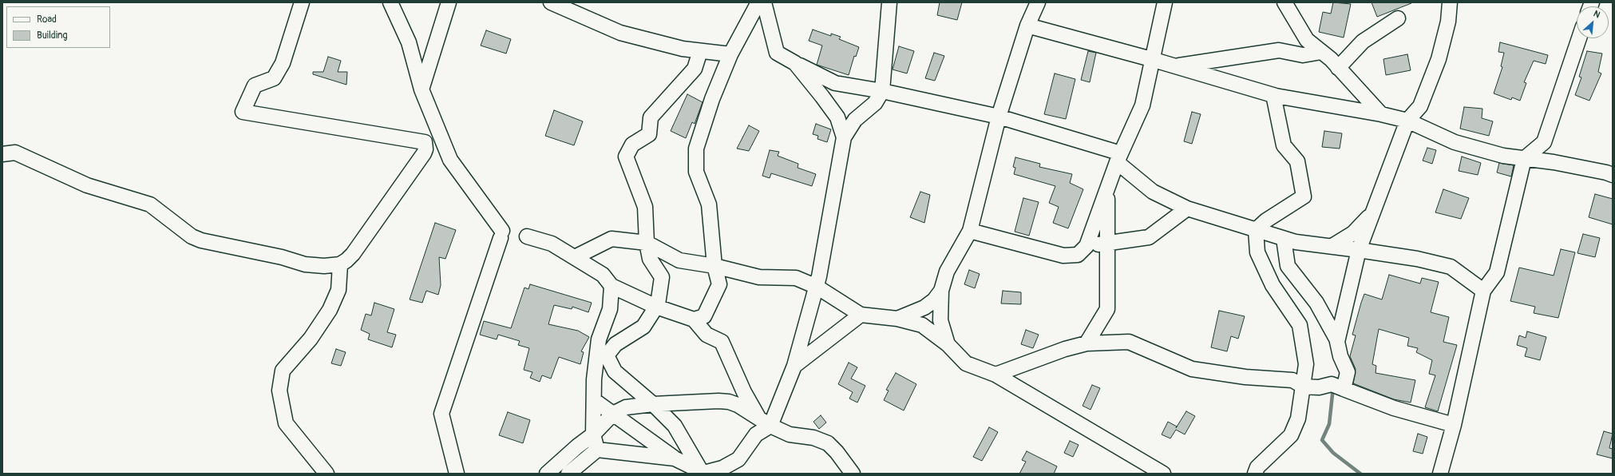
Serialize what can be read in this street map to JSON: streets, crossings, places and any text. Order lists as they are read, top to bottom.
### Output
{
  "legend": ["Road", "Building"],
  "north": "top right"
}
